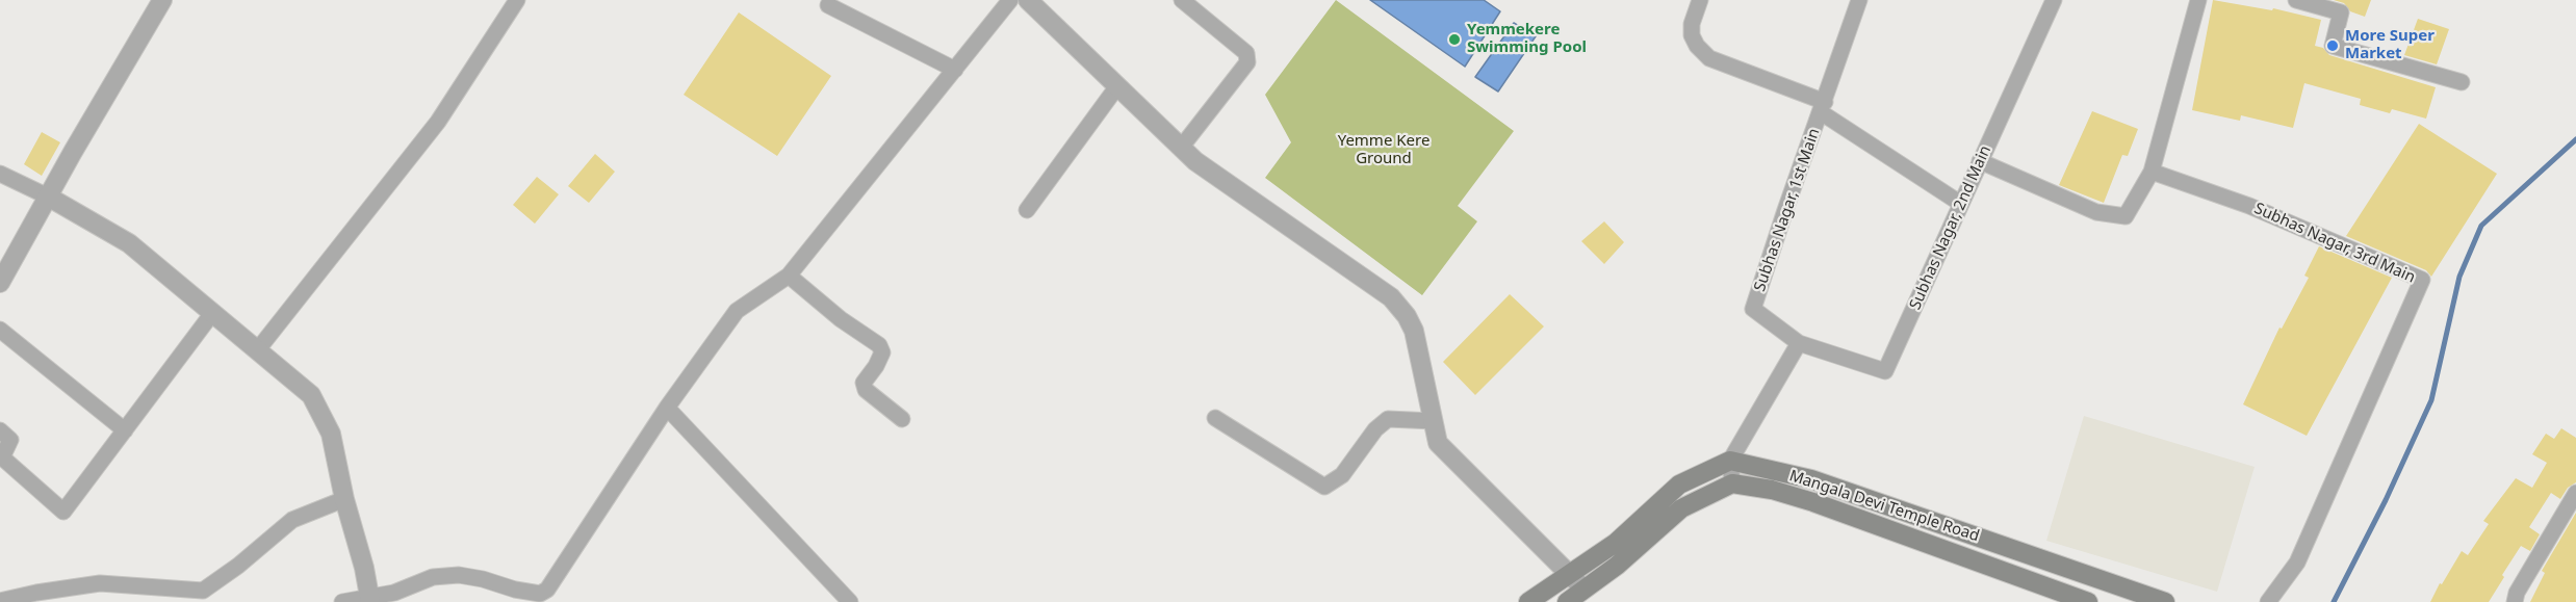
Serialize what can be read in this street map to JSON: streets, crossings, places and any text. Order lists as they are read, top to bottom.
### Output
{
  "streets": {
    "main road": ["Mangala Devi Temple Road"],
    "street": ["Subhas Nagar, 1st Main", "Subhas Nagar, 2nd Main", "Subhas Nagar, 3rd Main"]
  },
  "crossings": [
    ["Subhas Nagar, 1st Main", "Subhas Nagar, 2nd Main"]
  ],
  "parks": ["Yemme Kere Ground"],
  "places": ["Yemmekere Swimming Pool", "More Super Market"]
}
